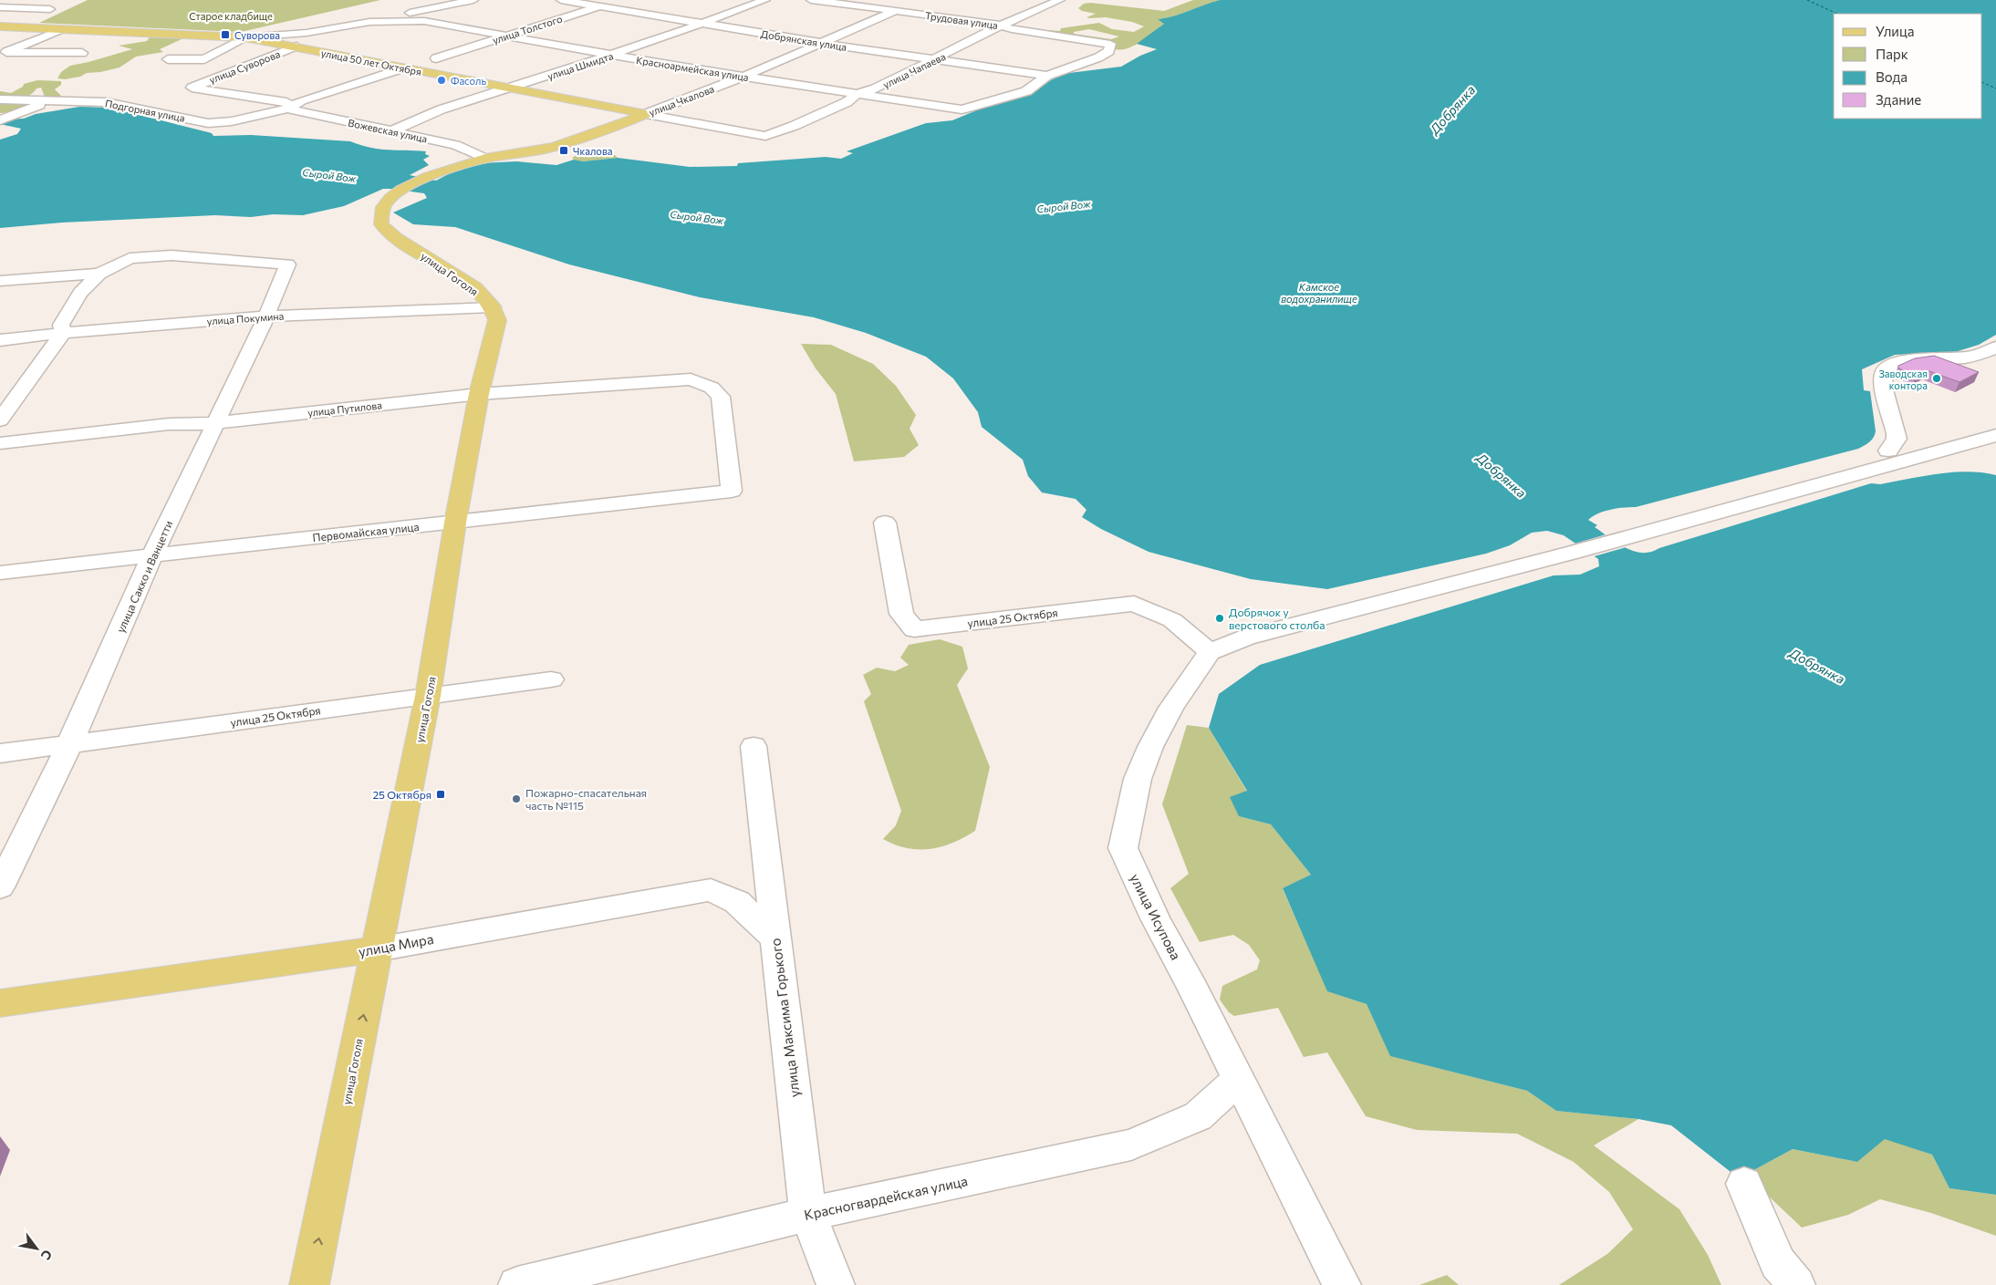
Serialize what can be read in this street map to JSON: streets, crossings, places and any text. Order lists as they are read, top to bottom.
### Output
{
  "streets": {
    "main road": [
      "улица 50 лет Октября",
      "улица Чкалова",
      "улица Гоголя",
      "улица Мира"
    ],
    "street": [
      "Трудовая улица",
      "улица Толстого",
      "Добрянская улица",
      "улица Шмидта",
      "улица Суворова",
      "Красноармейская улица",
      "улица Чапаева",
      "Подгорная улица",
      "Вожевская улица",
      "улица Покумина",
      "улица Путилова",
      "Первомайская улица",
      "улица Сакко и Ванцетти",
      "улица 25 Октября",
      "улица Исупова",
      "улица Максима Горького",
      "Красногвардейская улица"
    ]
  },
  "crossings": [
    ["Трудовая улица", "улица Чапаева"],
    ["Трудовая улица", "улица Чкалова"],
    ["улица Толстого", "Добрянская улица"],
    ["улица Толстого", "Красноармейская улица"],
    ["Добрянская улица", "улица Шмидта"],
    ["Добрянская улица", "улица Чапаева"],
    ["Добрянская улица", "улица Чкалова"],
    ["улица 50 лет Октября", "улица Шмидта"],
    ["улица 50 лет Октября", "улица Суворова"],
    ["улица 50 лет Октября", "улица Чапаева"],
    ["улица 50 лет Октября", "улица Чкалова"],
    ["улица Шмидта", "Красноармейская улица"],
    ["улица Шмидта", "Вожевская улица"],
    ["Красноармейская улица", "улица Чапаева"],
    ["Красноармейская улица", "улица Чкалова"],
    ["улица Чкалова", "Вожевская улица"],
    ["улица Чкалова", "улица Гоголя"],
    ["Подгорная улица", "Вожевская улица"],
    ["улица Гоголя", "улица Покумина"],
    ["улица Гоголя", "улица Путилова"],
    ["улица Гоголя", "Первомайская улица"],
    ["улица Гоголя", "улица 25 Октября"],
    ["улица Гоголя", "улица Мира"],
    ["улица Покумина", "улица Сакко и Ванцетти"],
    ["улица Путилова", "Первомайская улица"],
    ["улица Путилова", "улица Сакко и Ванцетти"],
    ["Первомайская улица", "улица Сакко и Ванцетти"],
    ["улица Сакко и Ванцетти", "улица 25 Октября"],
    ["улица 25 Октября", "улица Исупова"],
    ["улица Исупова", "Красногвардейская улица"],
    ["улица Мира", "улица Максима Горького"],
    ["улица Максима Горького", "Красногвардейская улица"]
  ],
  "water": ["Добрянка", "Сырой Вож", "Камское водохранилище"],
  "parks": ["Старое кладбище"],
  "places": {
    "transit": ["Суворова", "Чкалова", "25 Октября"],
    "other": [
      "Фасоль",
      "Заводская контора",
      "Добрячок у верстового столба",
      "Пожарно-спасательная часть №115"
    ]
  },
  "legend": [
    "Улица",
    "Парк",
    "Вода",
    "Здание"
  ],
  "north": "bottom right"
}
